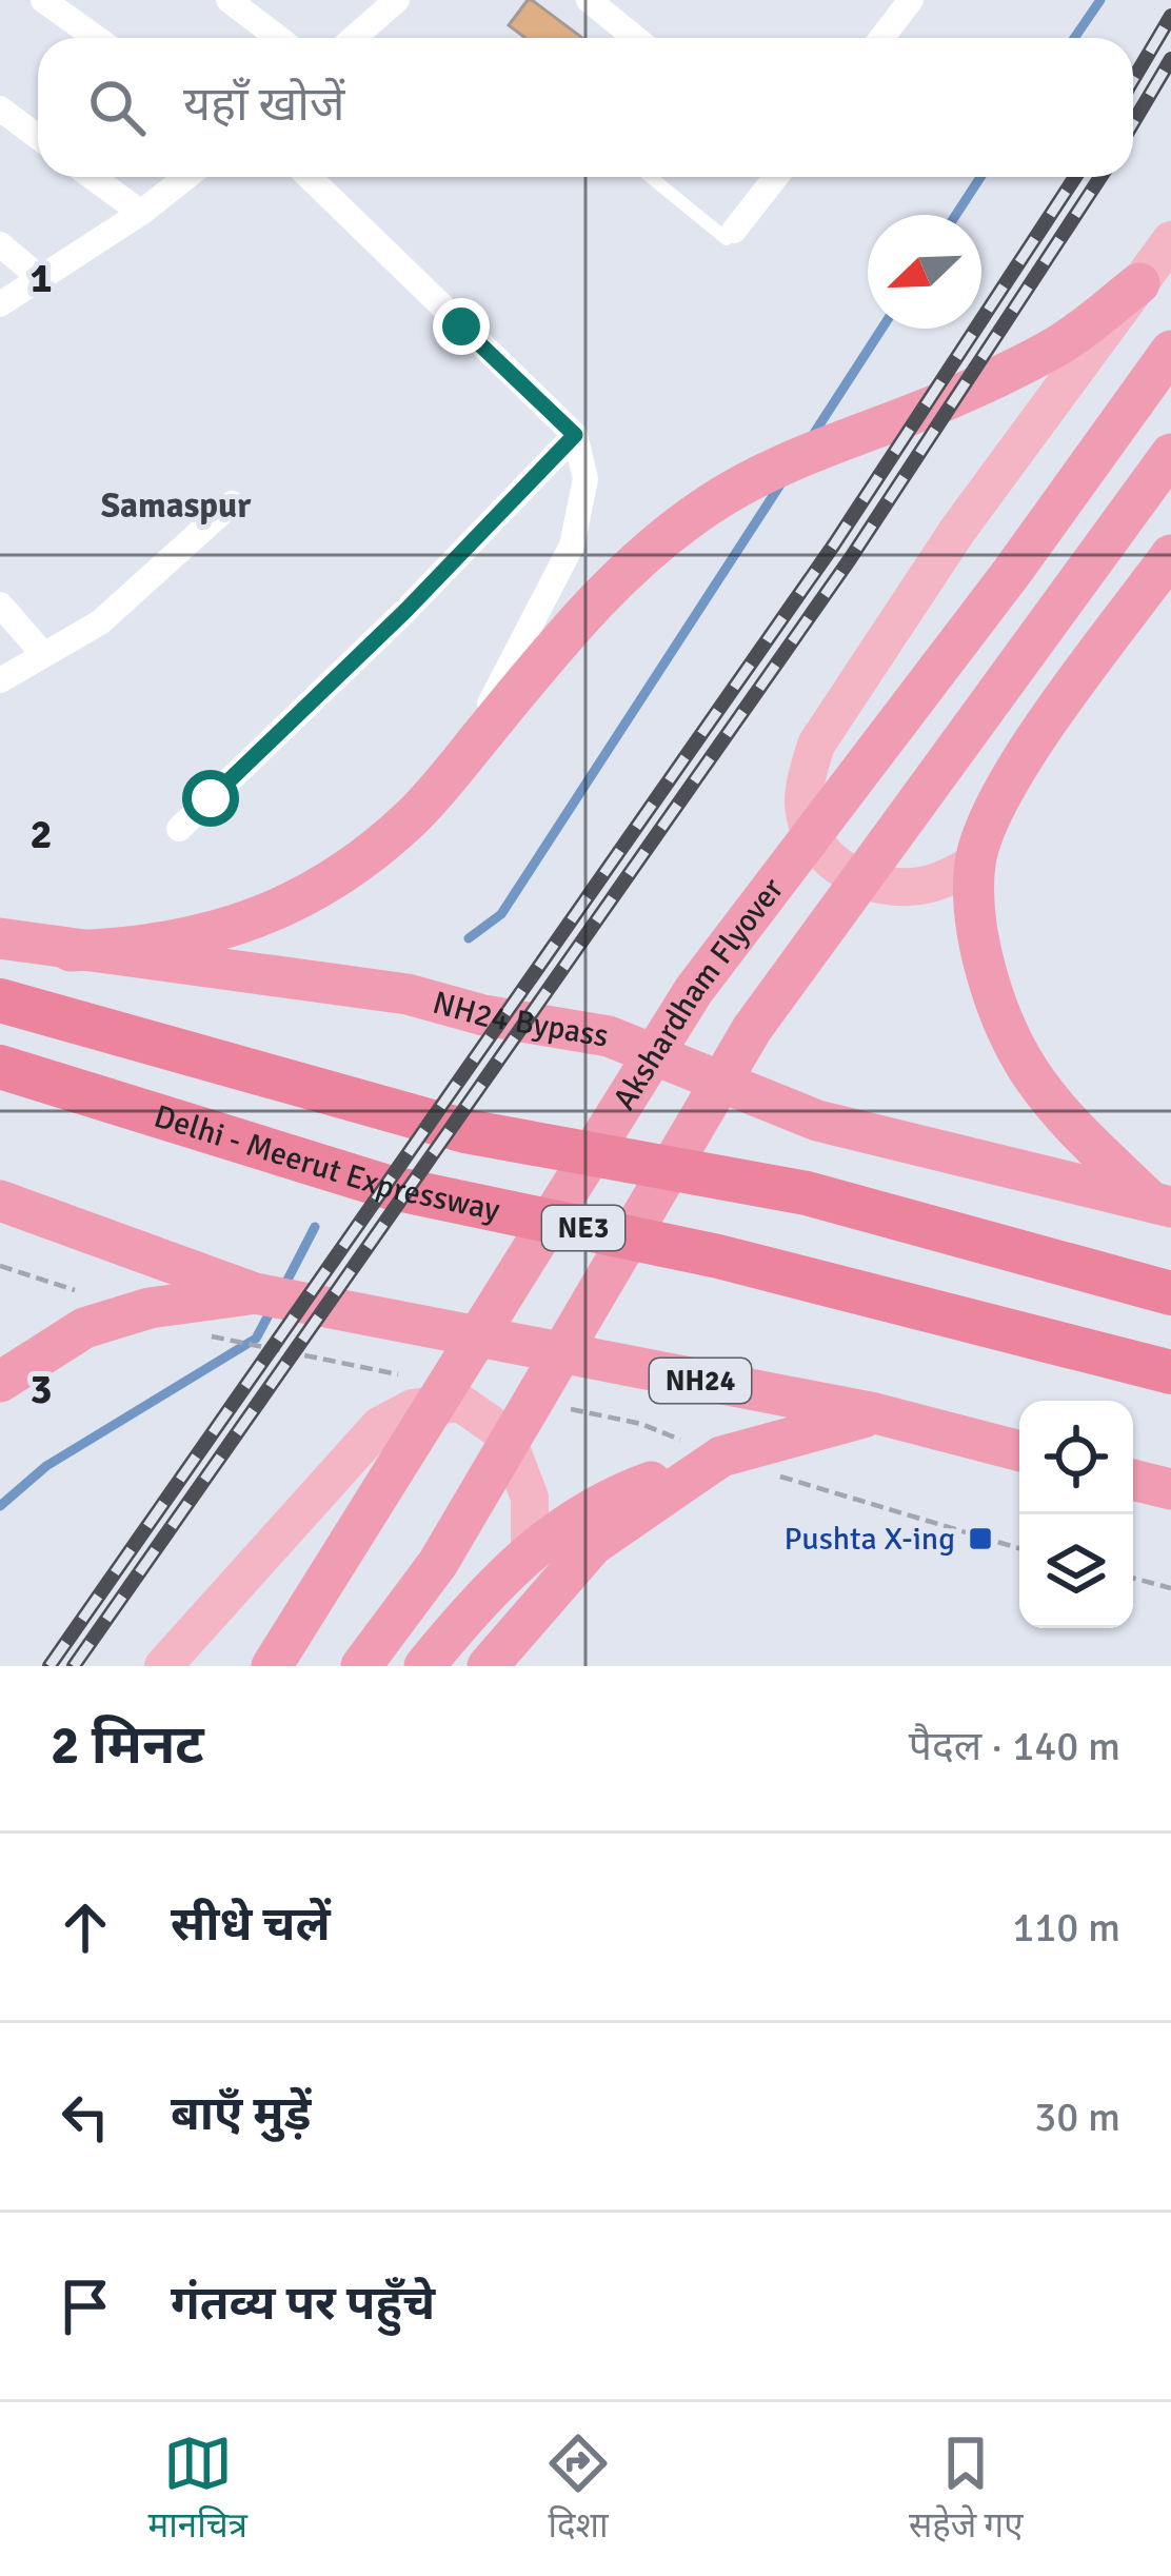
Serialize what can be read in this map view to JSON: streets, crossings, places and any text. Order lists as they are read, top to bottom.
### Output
{
  "streets": {
    "highway": [
      "Akshardham Flyover",
      "NH24 Bypass",
      "Delhi - Meerut Expressway",
      "NE3",
      "NH24"
    ]
  },
  "districts": ["Samaspur"],
  "places": {
    "transit": ["Pushta X-ing"]
  },
  "north": "bottom left",
  "page": {
    "search": "यहाँ खोजें",
    "heading": ["2 मिनट", "पैदल · 140 m"],
    "list": [
      ["सीधे चलें", "110 m"],
      ["बाएँ मुड़ें", "30 m"],
      "गंतव्य पर पहुँचे"
    ],
    "nav": ["मानचित्र", "दिशा", "सहेजे गए"]
  },
  "grid": {
    "rows": ["1", "2", "3"]
  }
}
